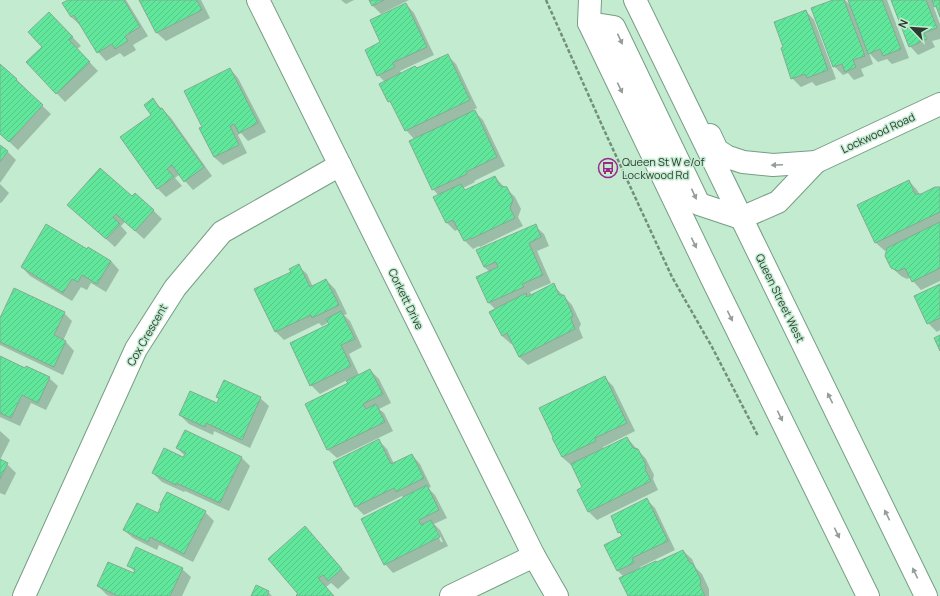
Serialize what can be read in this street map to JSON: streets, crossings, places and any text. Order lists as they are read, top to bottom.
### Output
{
  "streets": {
    "main road": [
      "Lockwood Road",
      "Queen Street West",
      "Corkett Drive",
      "Cox Crescent"
    ]
  },
  "crossings": [
    ["Corkett Drive", "Cox Crescent"]
  ],
  "places": {
    "bus stop": ["Queen St W e/of Lockwood Rd"]
  },
  "north": "top left"
}
